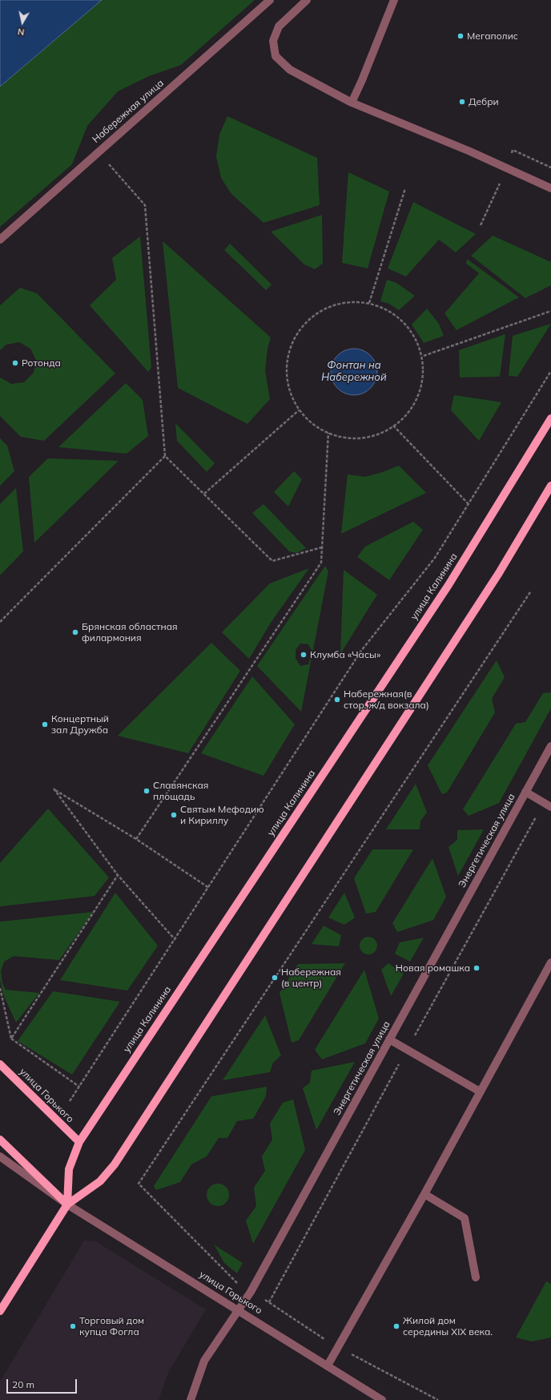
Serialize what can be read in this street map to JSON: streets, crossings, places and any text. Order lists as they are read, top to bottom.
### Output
{
  "streets": {
    "main road": ["улица Калинина", "улица Горького"],
    "street": ["Набережная улица", "Энергетическая улица"]
  },
  "crossings": [
    ["улица Калинина", "улица Горького"],
    ["Энергетическая улица", "улица Горького"]
  ],
  "water": ["Фонтан на Набережной"],
  "places": [
    "Мегаполис",
    "Дебри",
    "Ротонда",
    "Брянская областная филармония",
    "Клумба «Часы»",
    "Набережная(в стор. ж/д вокзала)",
    "Концертный зал Дружба",
    "Славянская площадь",
    "Святым Мефодию и Кириллу",
    "Новая ромашка",
    "Набережная (в центр)",
    "Торговый дом купца Фогла",
    "Жилой дом середины XIX века."
  ],
  "scale_bar": "20 m",
  "north": "bottom"
}
